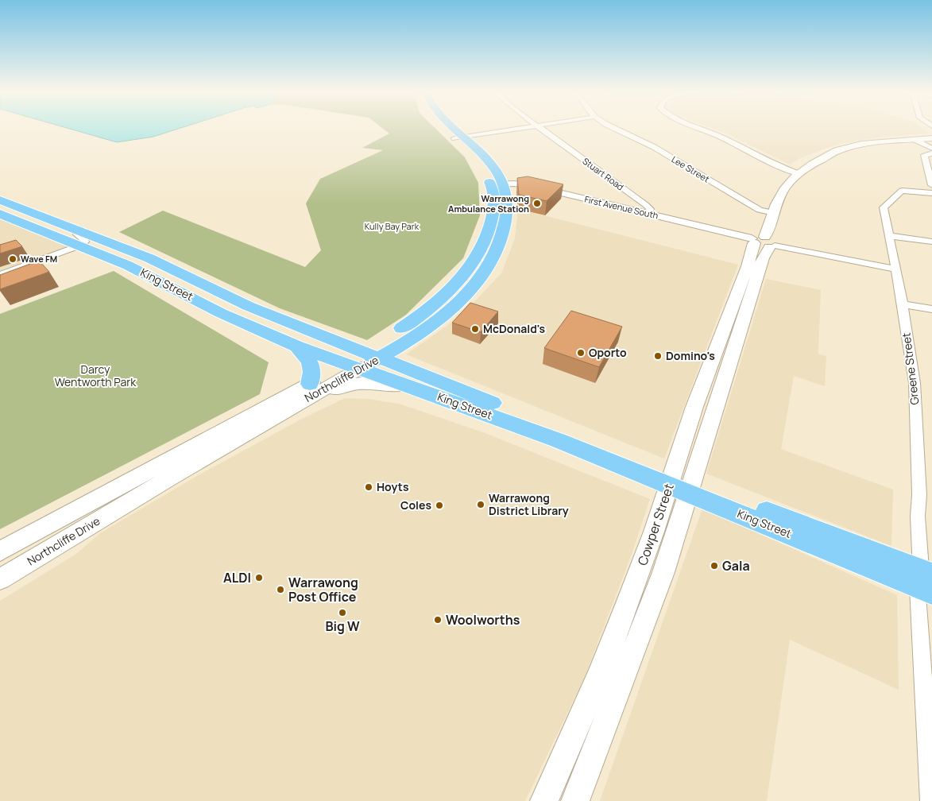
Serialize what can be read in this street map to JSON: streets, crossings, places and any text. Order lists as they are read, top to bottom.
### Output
{
  "streets": {
    "main road": ["King Street", "Northcliffe Drive", "Cowper Street"],
    "street": [
      "Lee Street",
      "Stuart Road",
      "First Avenue South",
      "Greene Street"
    ]
  },
  "crossings": [
    ["Lee Street", "Cowper Street"],
    ["Stuart Road", "First Avenue South"],
    ["First Avenue South", "Greene Street"],
    ["First Avenue South", "Northcliffe Drive"],
    ["First Avenue South", "Cowper Street"],
    ["King Street", "Greene Street"],
    ["King Street", "Northcliffe Drive"],
    ["King Street", "Cowper Street"]
  ],
  "parks": ["Kully Bay Park", "Darcy Wentworth Park"],
  "places": [
    "Warrawong Ambulance Station",
    "Wave FM",
    "McDonald's",
    "Oporto",
    "Domino's",
    "Hoyts",
    "Warrawong District Library",
    "Coles",
    "Gala",
    "ALDI",
    "Warrawong Post Office",
    "Big W",
    "Woolworths"
  ]
}
